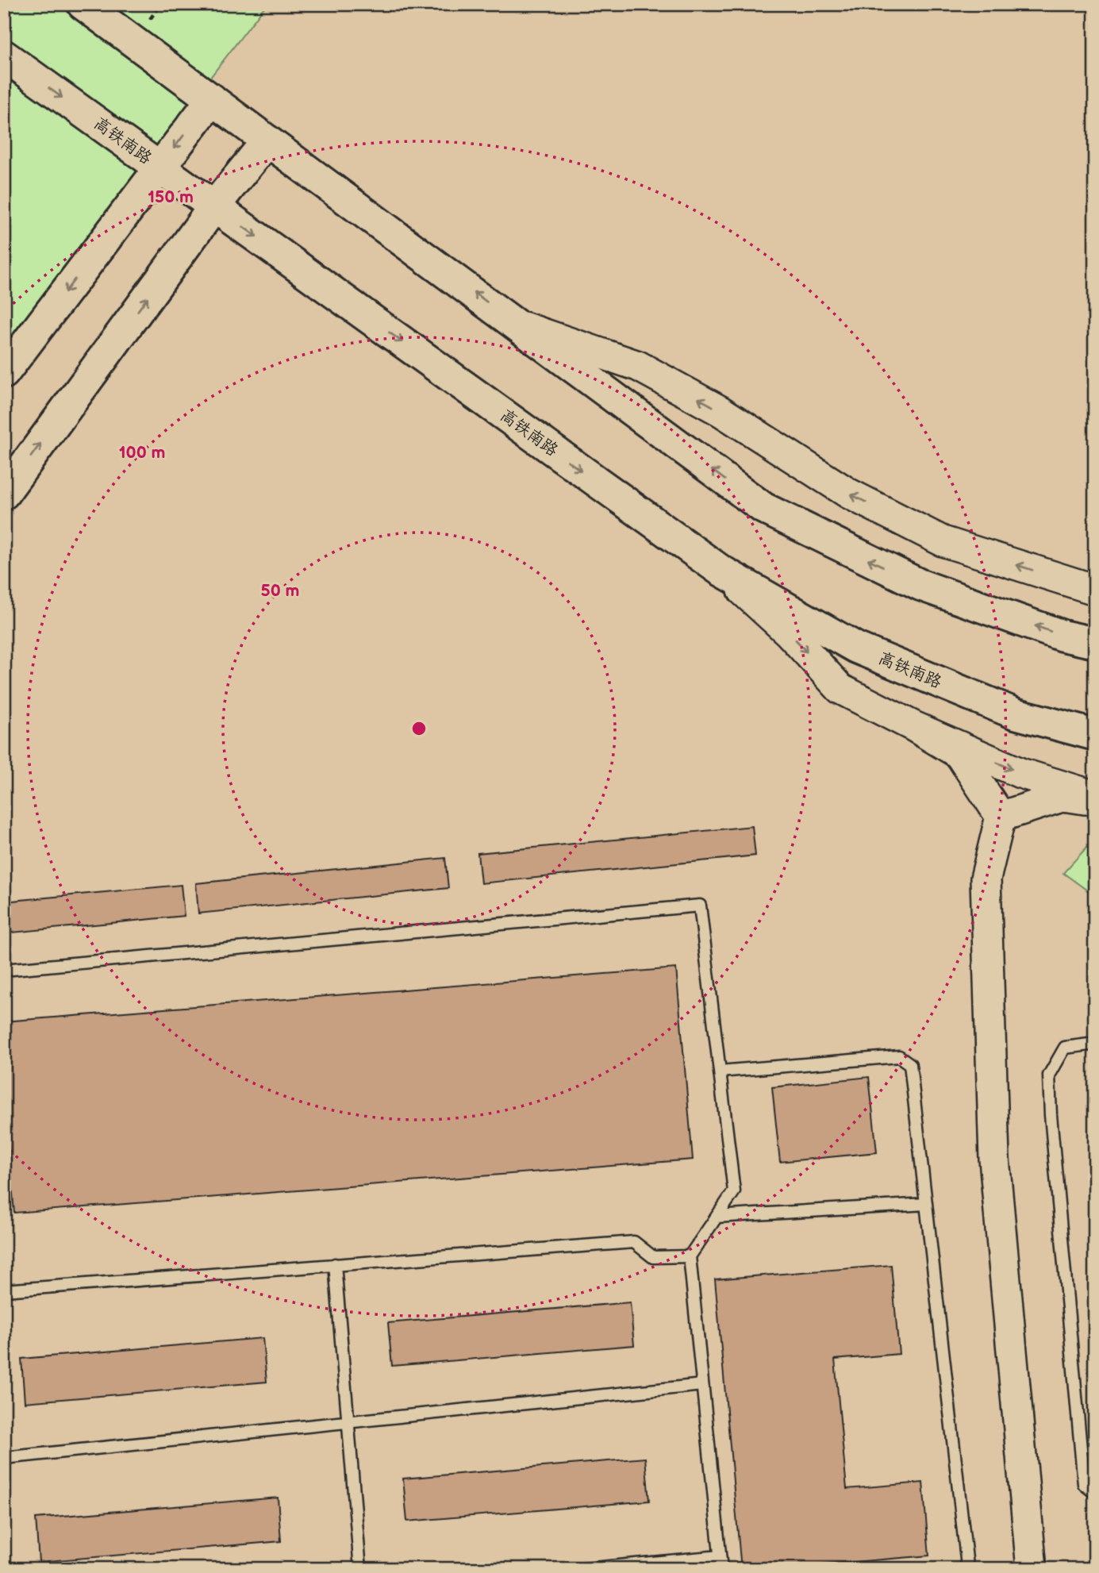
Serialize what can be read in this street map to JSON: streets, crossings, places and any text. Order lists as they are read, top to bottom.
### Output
{
  "streets": {
    "main road": ["高铁南路"]
  },
  "rings": ["150 m", "100 m", "50 m"]
}
